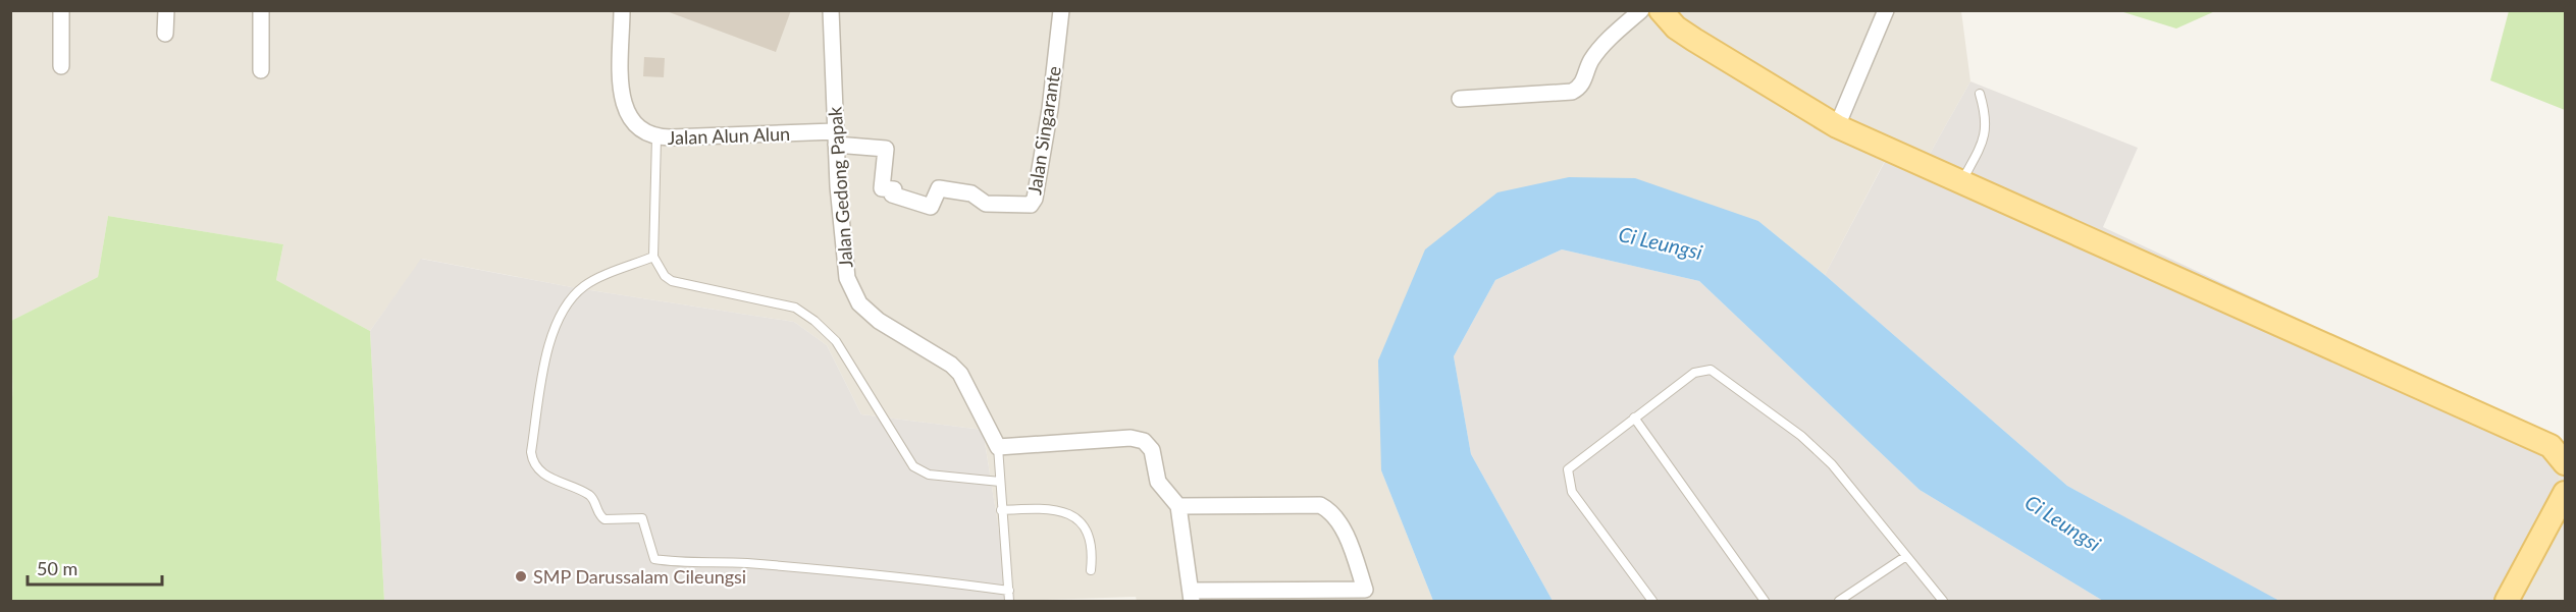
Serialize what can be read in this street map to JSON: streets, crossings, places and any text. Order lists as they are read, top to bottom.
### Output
{
  "streets": {
    "street": ["Jalan Singarante", "Jalan Alun Alun", "Jalan Gedong Papak"]
  },
  "crossings": [
    ["Jalan Singarante", "Jalan Alun Alun"],
    ["Jalan Alun Alun", "Jalan Gedong Papak"]
  ],
  "water": ["Ci Leungsi"],
  "places": ["SMP Darussalam Cileungsi"],
  "scale_bar": "50 m"
}
